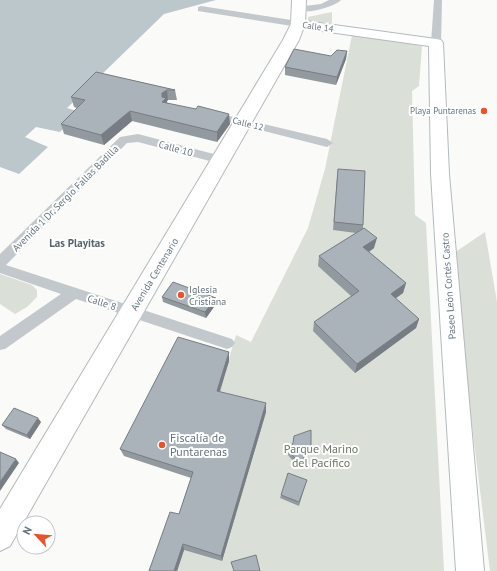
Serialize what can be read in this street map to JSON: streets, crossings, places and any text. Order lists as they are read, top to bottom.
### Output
{
  "streets": {
    "main road": ["Avenida Centenario"],
    "street": [
      "Calle 14",
      "Calle 12",
      "Calle 10",
      "Avenida 1 Dr. Sergio Fallas Badilla",
      "Paseo León Cortés Castro",
      "Calle 8"
    ]
  },
  "crossings": [
    ["Calle 14", "Avenida Centenario"],
    ["Calle 14", "Paseo León Cortés Castro"],
    ["Calle 12", "Avenida Centenario"],
    ["Calle 10", "Avenida 1 Dr. Sergio Fallas Badilla"],
    ["Calle 10", "Avenida Centenario"],
    ["Avenida Centenario", "Calle 8"]
  ],
  "districts": ["Las Playitas"],
  "parks": ["Parque Marino del Pacífico"],
  "places": ["Playa Puntarenas", "Iglesia Cristiana", "Fiscalía de Puntarenas"],
  "north": "top left"
}
